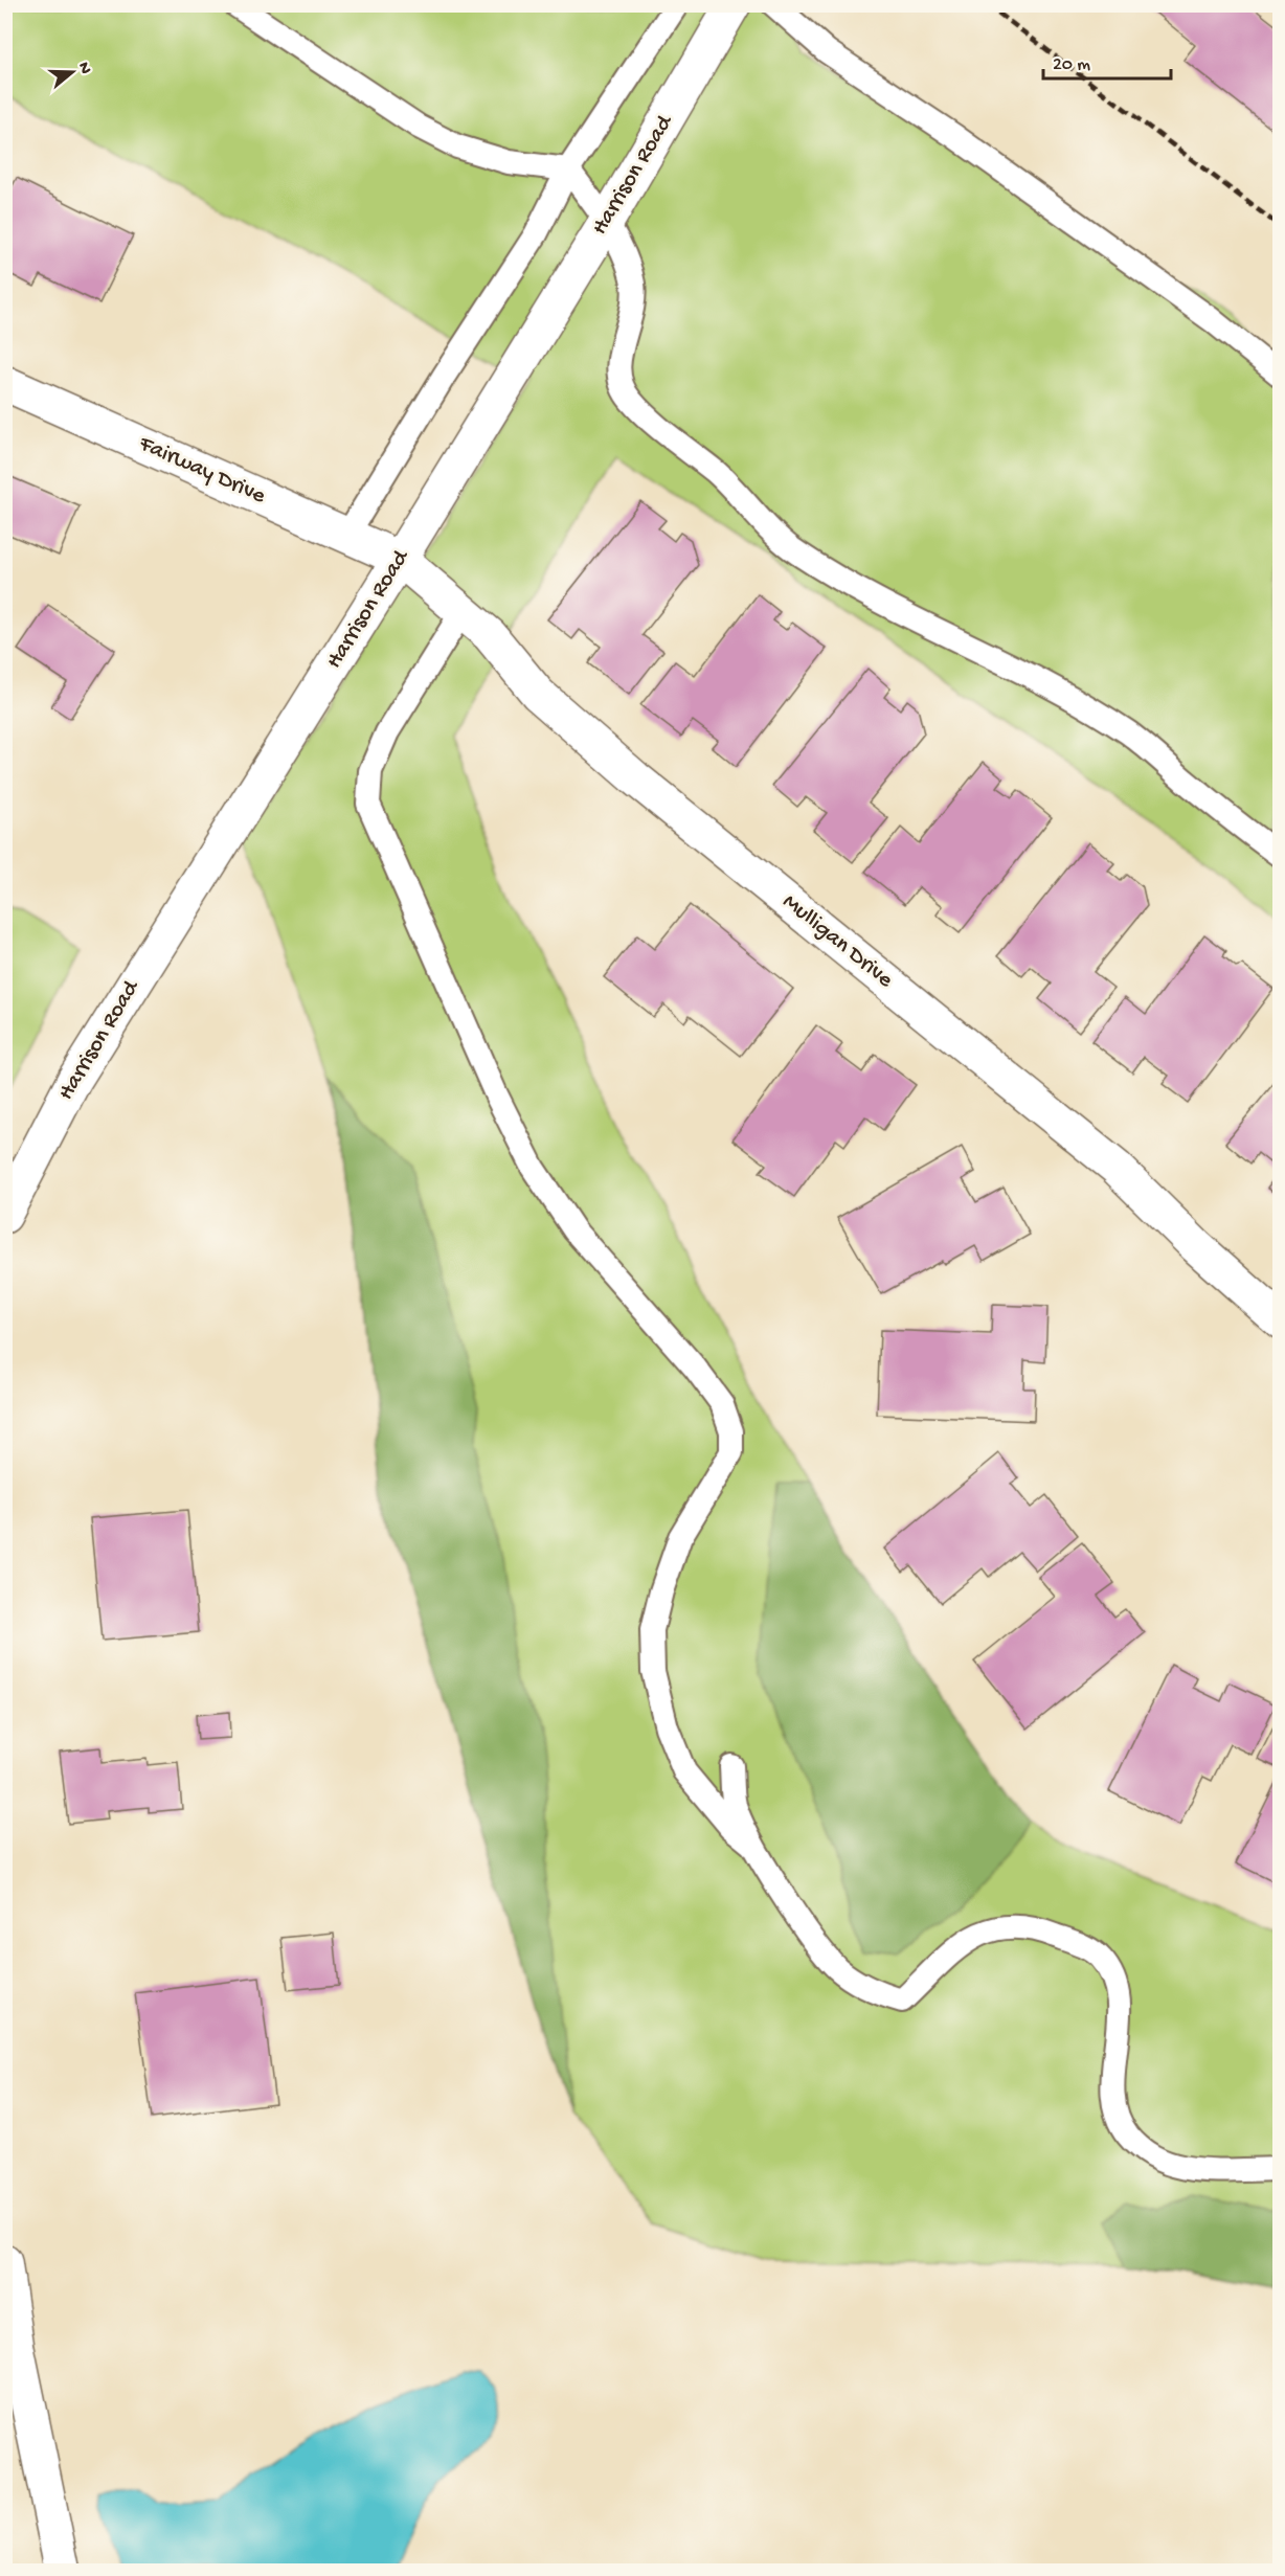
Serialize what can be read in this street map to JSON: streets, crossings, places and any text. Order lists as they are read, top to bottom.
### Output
{
  "streets": {
    "street": ["Harrison Road", "Fairway Drive", "Mulligan Drive"]
  },
  "crossings": [
    ["Harrison Road", "Fairway Drive"],
    ["Harrison Road", "Mulligan Drive"],
    ["Fairway Drive", "Mulligan Drive"]
  ],
  "scale_bar": "20 m",
  "north": "right"
}
